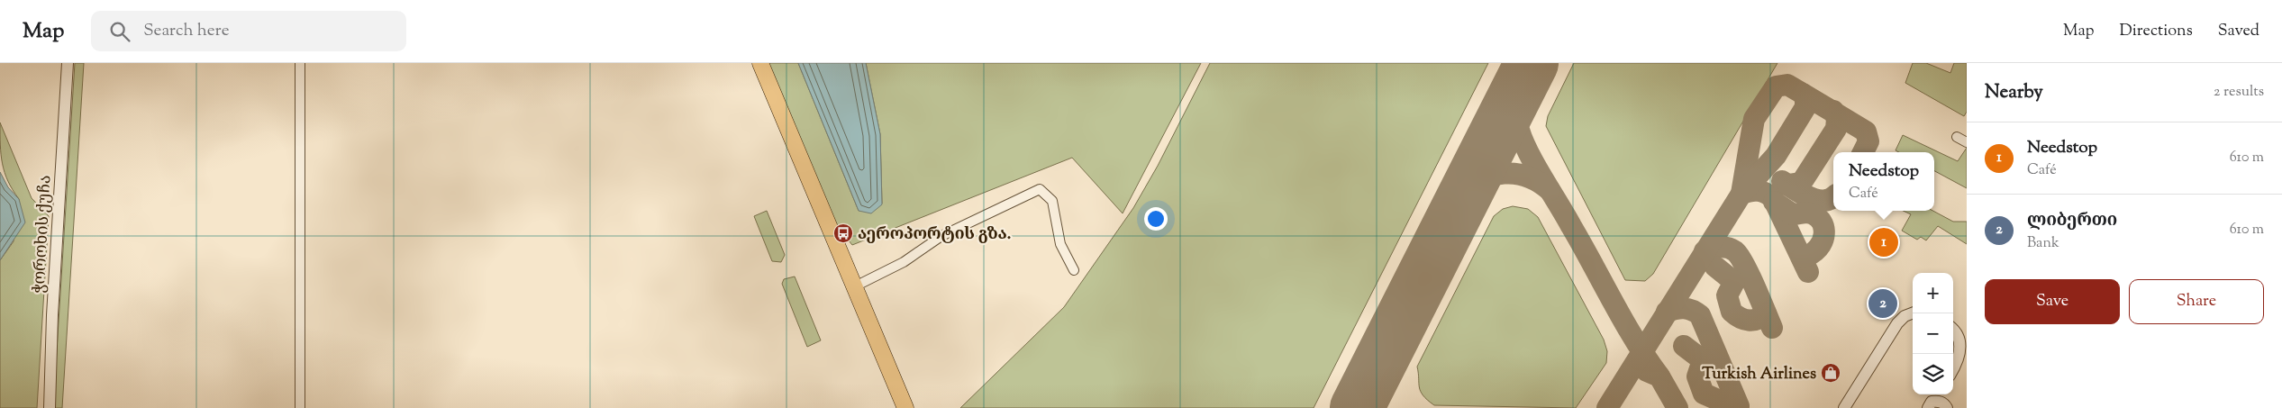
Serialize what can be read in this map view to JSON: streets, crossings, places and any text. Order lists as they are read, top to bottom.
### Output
{
  "streets": {
    "street": ["ჭოროხის ქუჩა"]
  },
  "places": {
    "bus stop": ["აეროპორტის გზა."],
    "shop": ["Turkish Airlines"]
  },
  "page": {
    "header": "Map",
    "search": "Search here",
    "nav": ["Map", "Directions", "Saved"],
    "heading": ["Nearby", "2 results"],
    "list": [
      {
        "mark": "1",
        "name": "Needstop",
        "note": "Café",
        "value": "610 m"
      },
      {
        "mark": "2",
        "name": "ლიბერთი",
        "note": "Bank",
        "value": "610 m"
      }
    ],
    "popup": ["Needstop", "Café"],
    "pins": ["1", "2"],
    "buttons": ["Save", "Share"],
    "map_buttons": ["+", "−"]
  }
}
